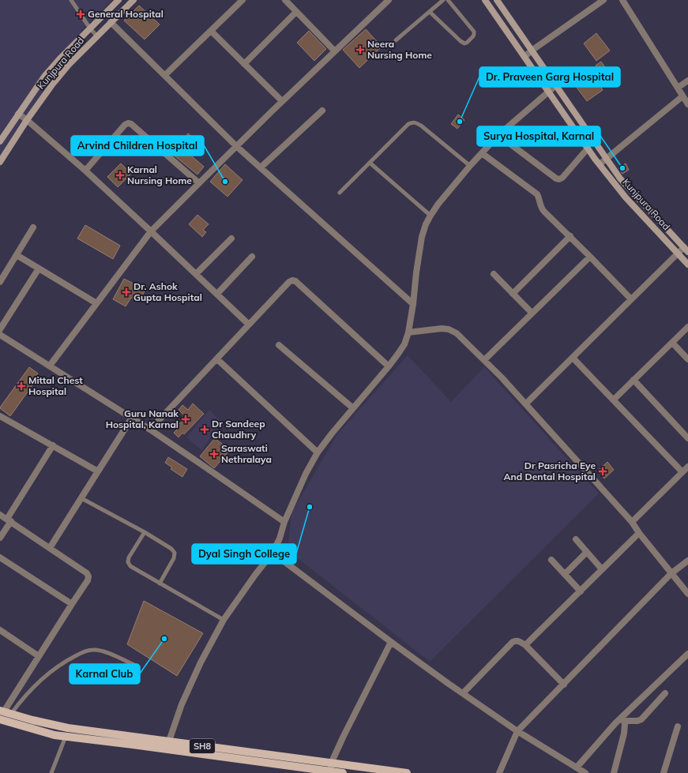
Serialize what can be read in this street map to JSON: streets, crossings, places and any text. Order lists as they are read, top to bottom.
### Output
{
  "streets": {
    "main road": ["SH8"],
    "street": ["Kunjpura Road"]
  },
  "places": {
    "health": [
      "General Hospital",
      "Neera Nursing Home",
      "Karnal Nursing Home",
      "Dr. Ashok Gupta Hospital",
      "Mittal Chest Hospital",
      "Guru Nanak Hospital, Karnal",
      "Dr Sandeep Chaudhry",
      "Saraswati Nethralaya",
      "Dr Pasricha Eye And Dental Hospital"
    ],
    "other": [
      "Dr. Praveen Garg Hospital",
      "Surya Hospital, Karnal",
      "Arvind Children Hospital",
      "Dyal Singh College",
      "Karnal Club"
    ]
  }
}
